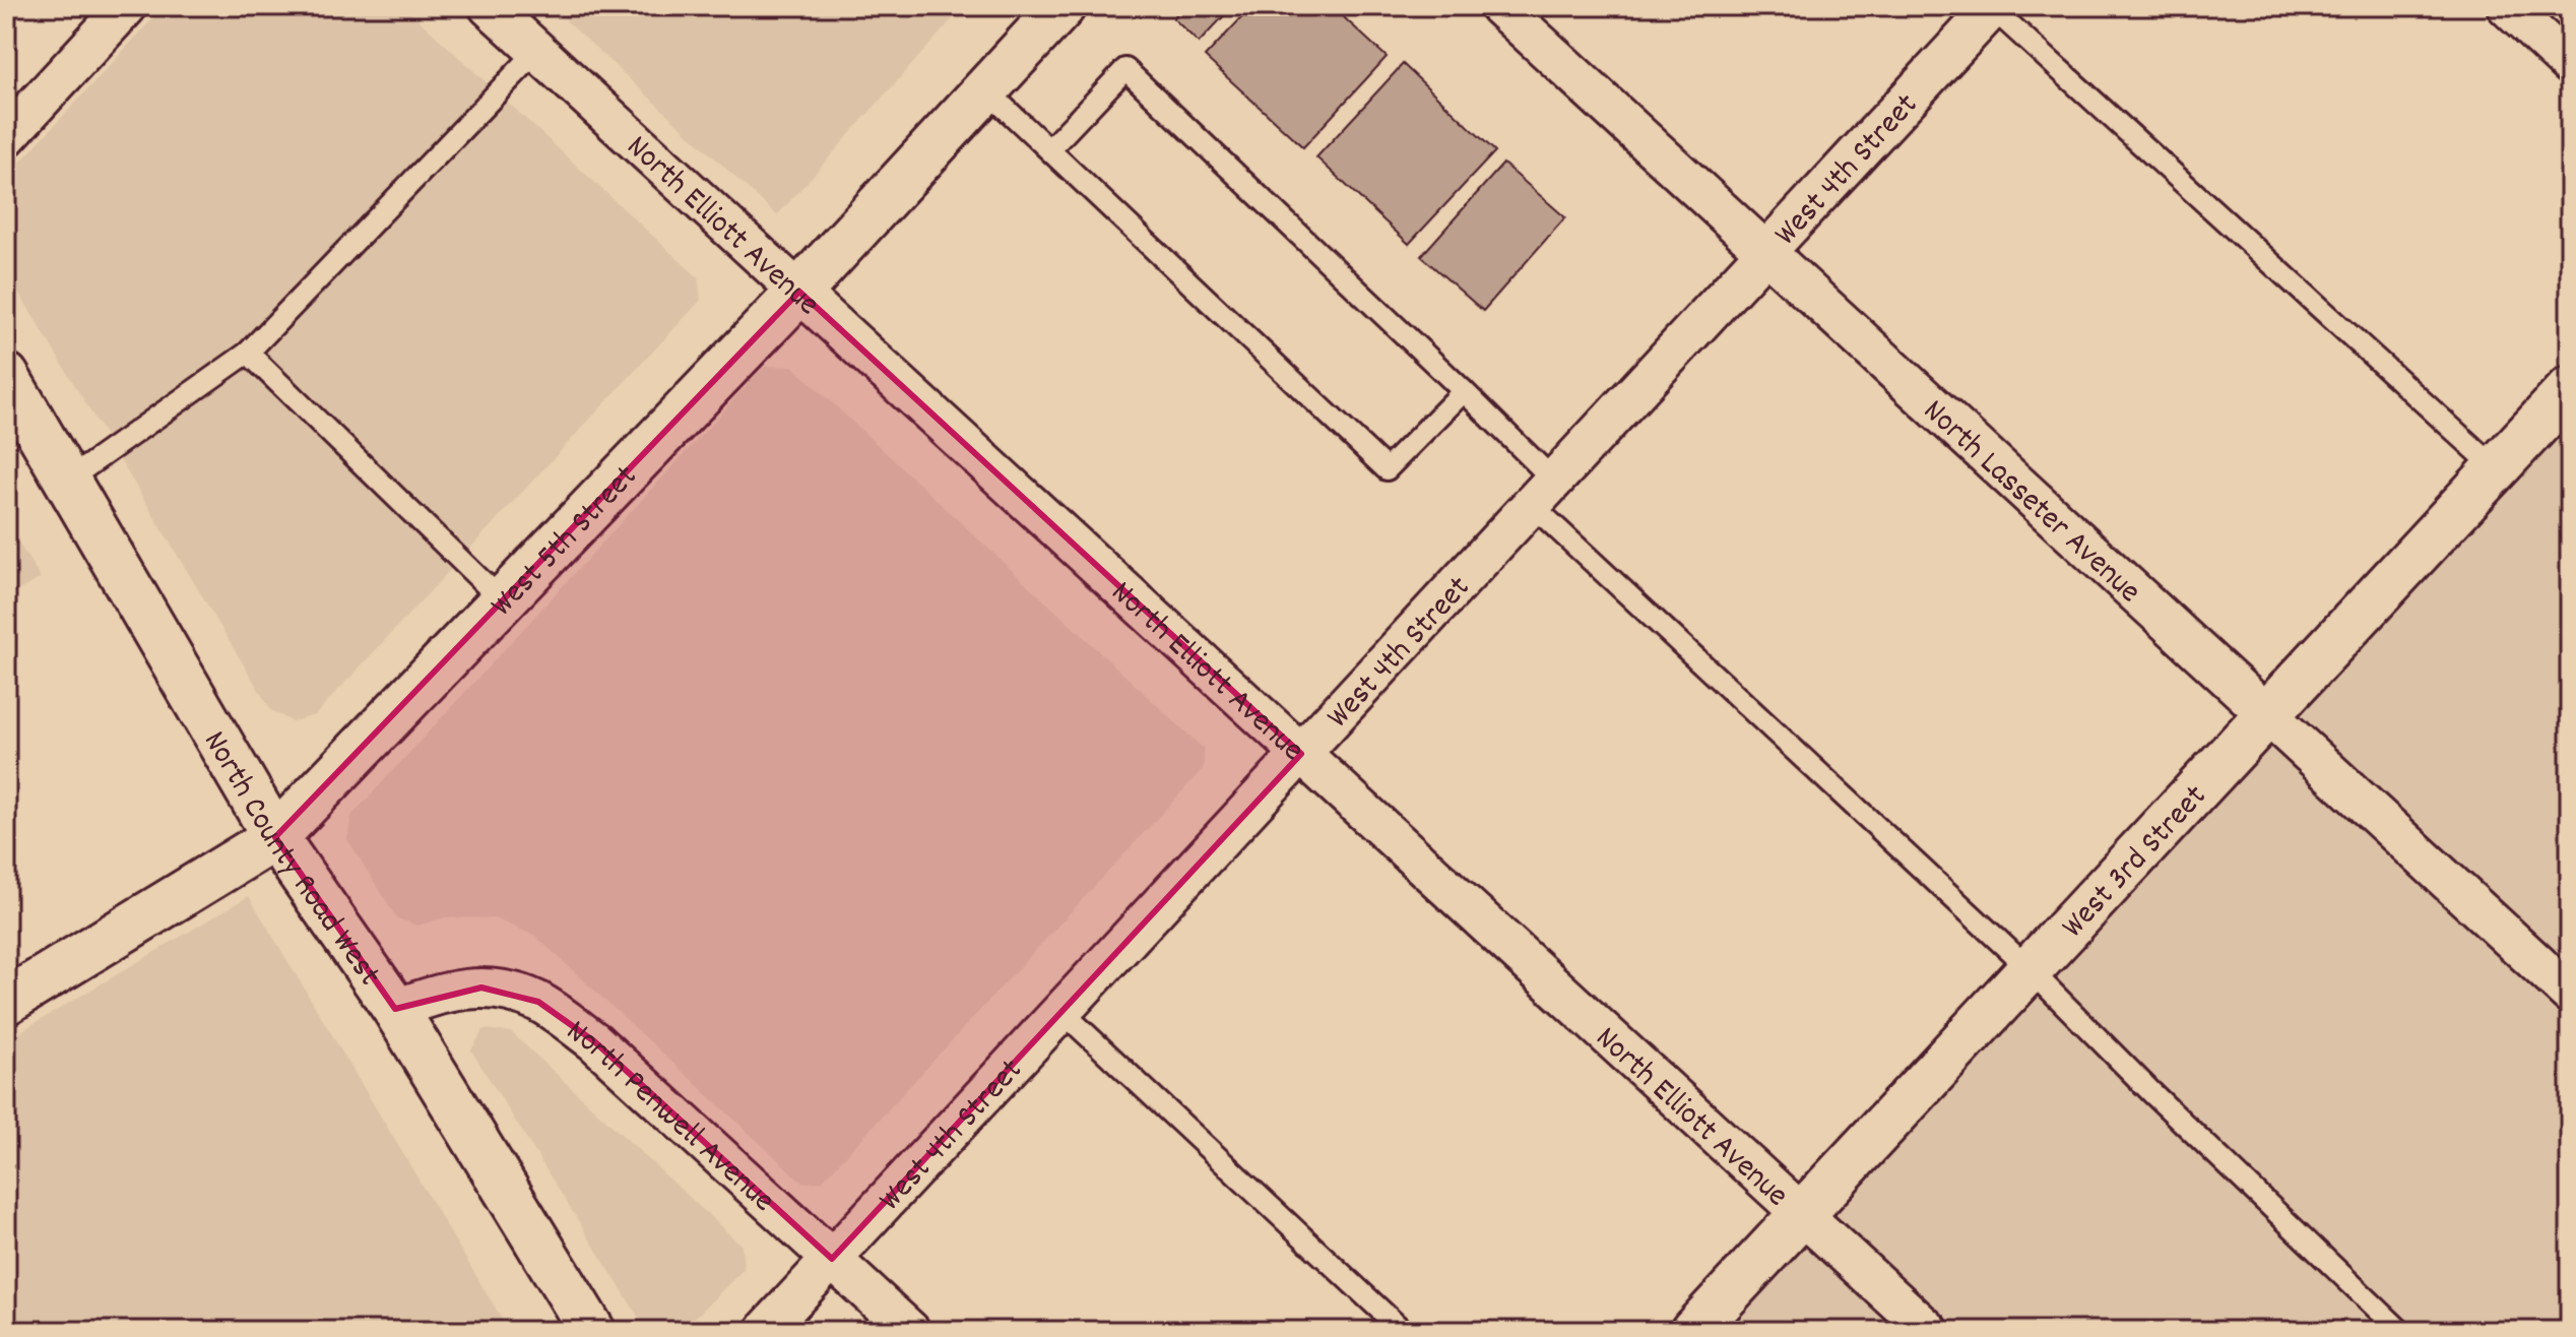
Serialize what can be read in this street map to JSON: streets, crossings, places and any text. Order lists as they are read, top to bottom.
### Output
{
  "streets": {
    "street": [
      "West 4th Street",
      "North Elliott Avenue",
      "North Lasseter Avenue",
      "West 5th Street",
      "North County Road West",
      "West 3rd Street",
      "North Penwell Avenue"
    ]
  },
  "crossings": [
    ["West 4th Street", "North Elliott Avenue"],
    ["West 4th Street", "North Lasseter Avenue"],
    ["West 4th Street", "North Penwell Avenue"],
    ["North Elliott Avenue", "West 5th Street"],
    ["North Elliott Avenue", "West 3rd Street"],
    ["North Lasseter Avenue", "West 3rd Street"],
    ["West 5th Street", "North County Road West"],
    ["North County Road West", "North Penwell Avenue"]
  ]
}
